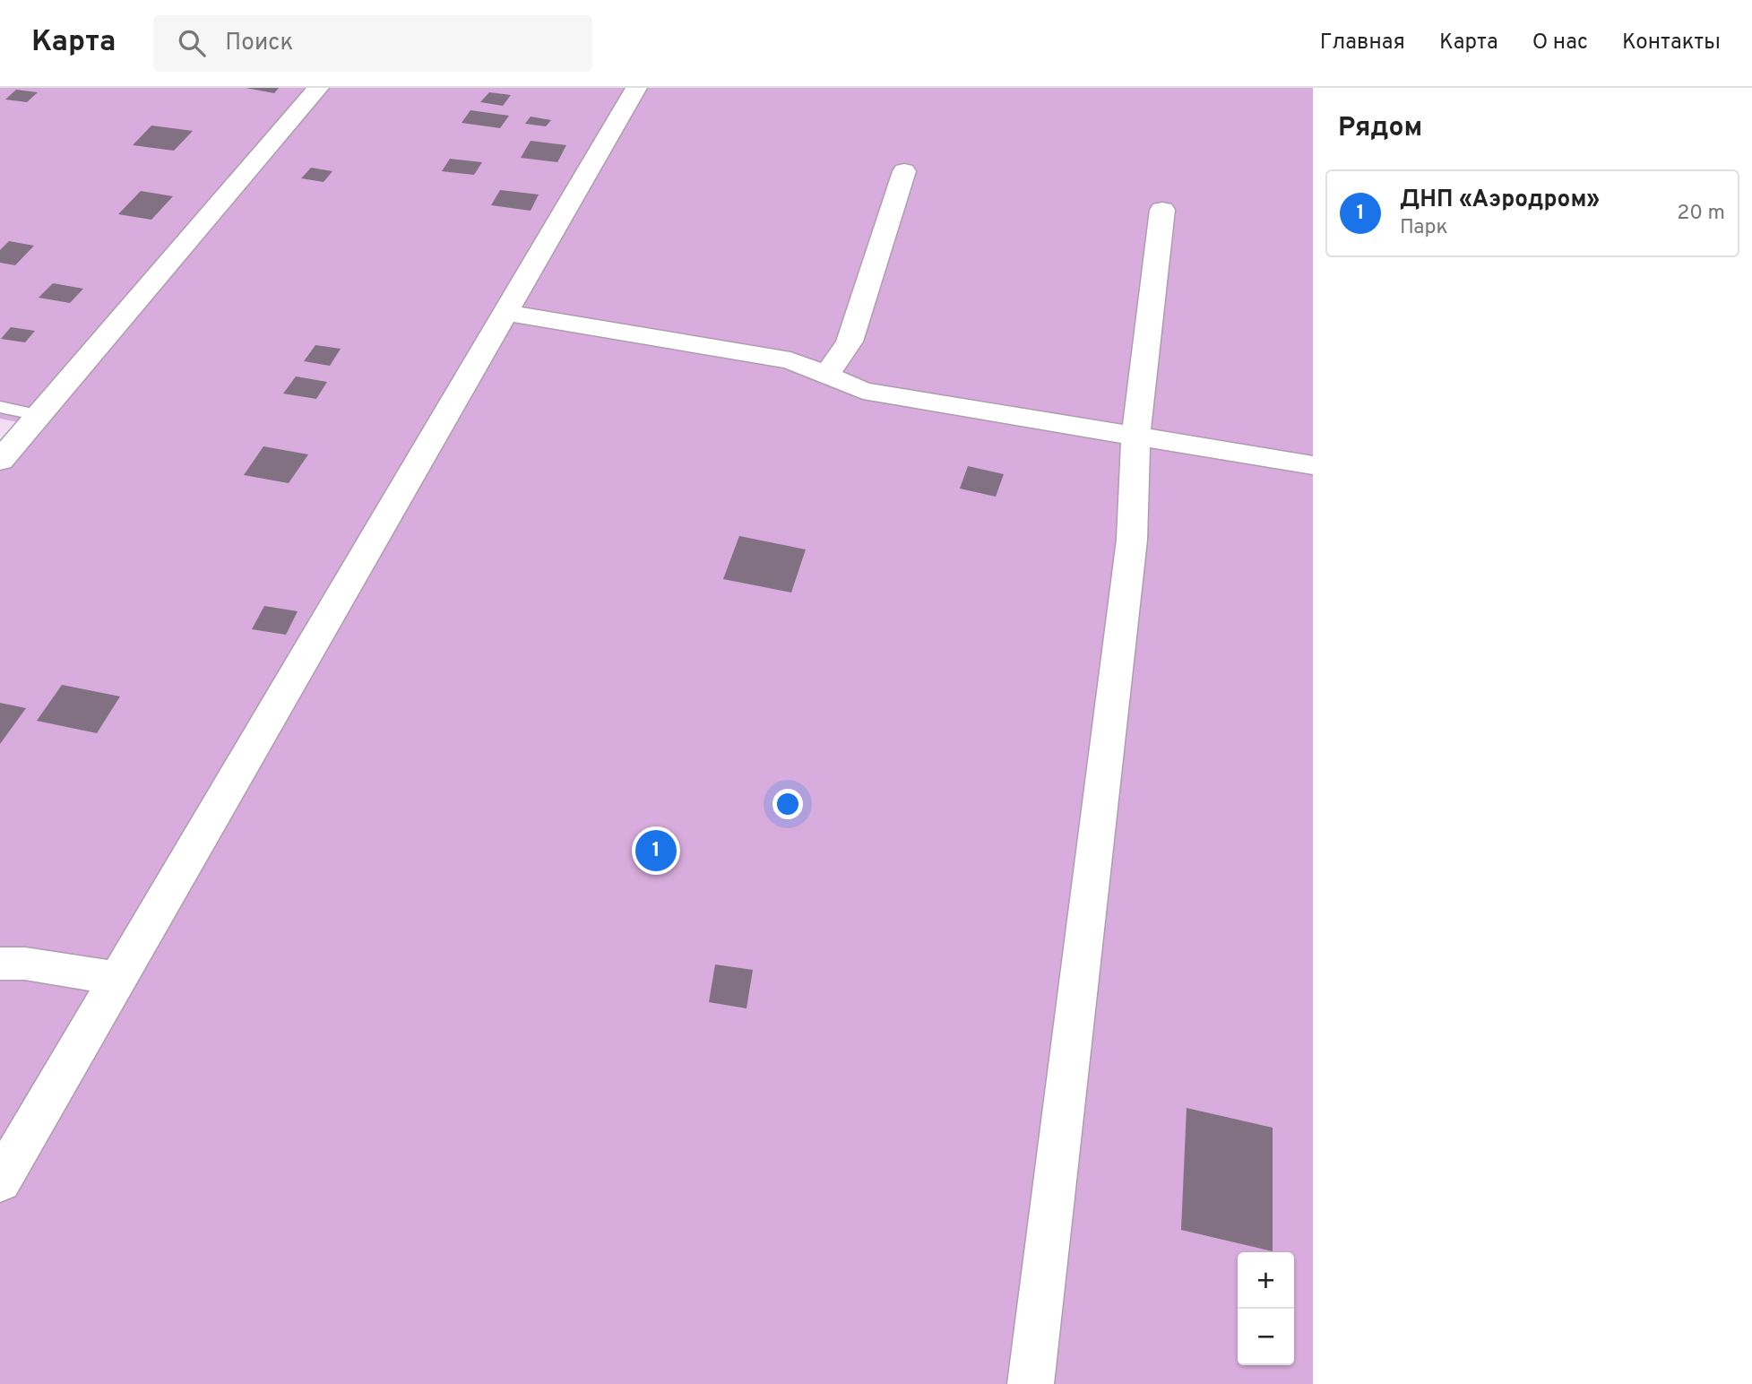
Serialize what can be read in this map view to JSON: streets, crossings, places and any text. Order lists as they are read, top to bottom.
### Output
{
  "page": {
    "header": "Карта",
    "search": "Поиск",
    "nav": [
      "Главная",
      "Карта",
      "О нас",
      "Контакты"
    ],
    "heading": "Рядом",
    "list": [
      {
        "mark": "1",
        "name": "ДНП «Аэродром»",
        "note": "Парк",
        "value": "20 m"
      }
    ],
    "pins": "1",
    "map_buttons": ["+", "−"]
  }
}
